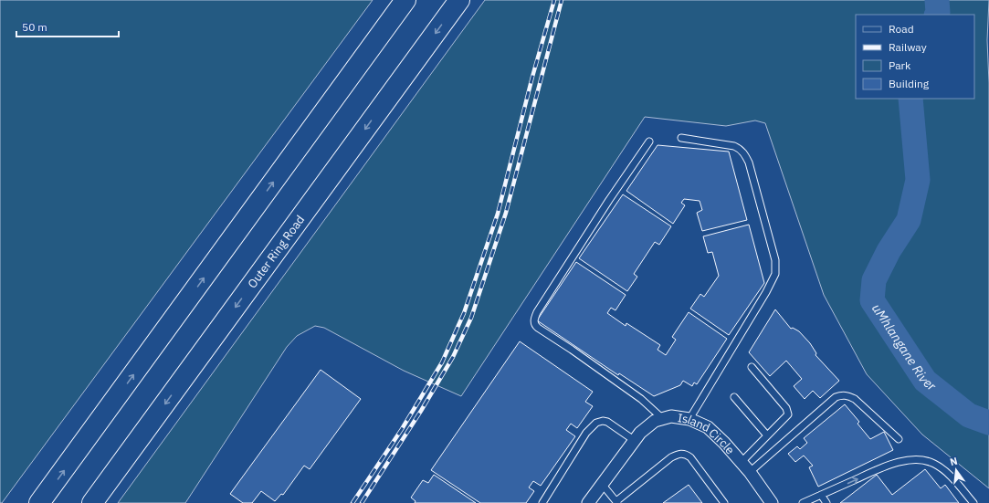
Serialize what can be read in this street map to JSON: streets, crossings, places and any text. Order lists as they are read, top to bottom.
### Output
{
  "streets": {
    "highway": ["Outer Ring Road"],
    "street": ["Island Circle"]
  },
  "water": ["uMhlangane River"],
  "legend": [
    "Road",
    "Railway",
    "Park",
    "Building"
  ],
  "scale_bar": "50 m",
  "north": "top"
}
